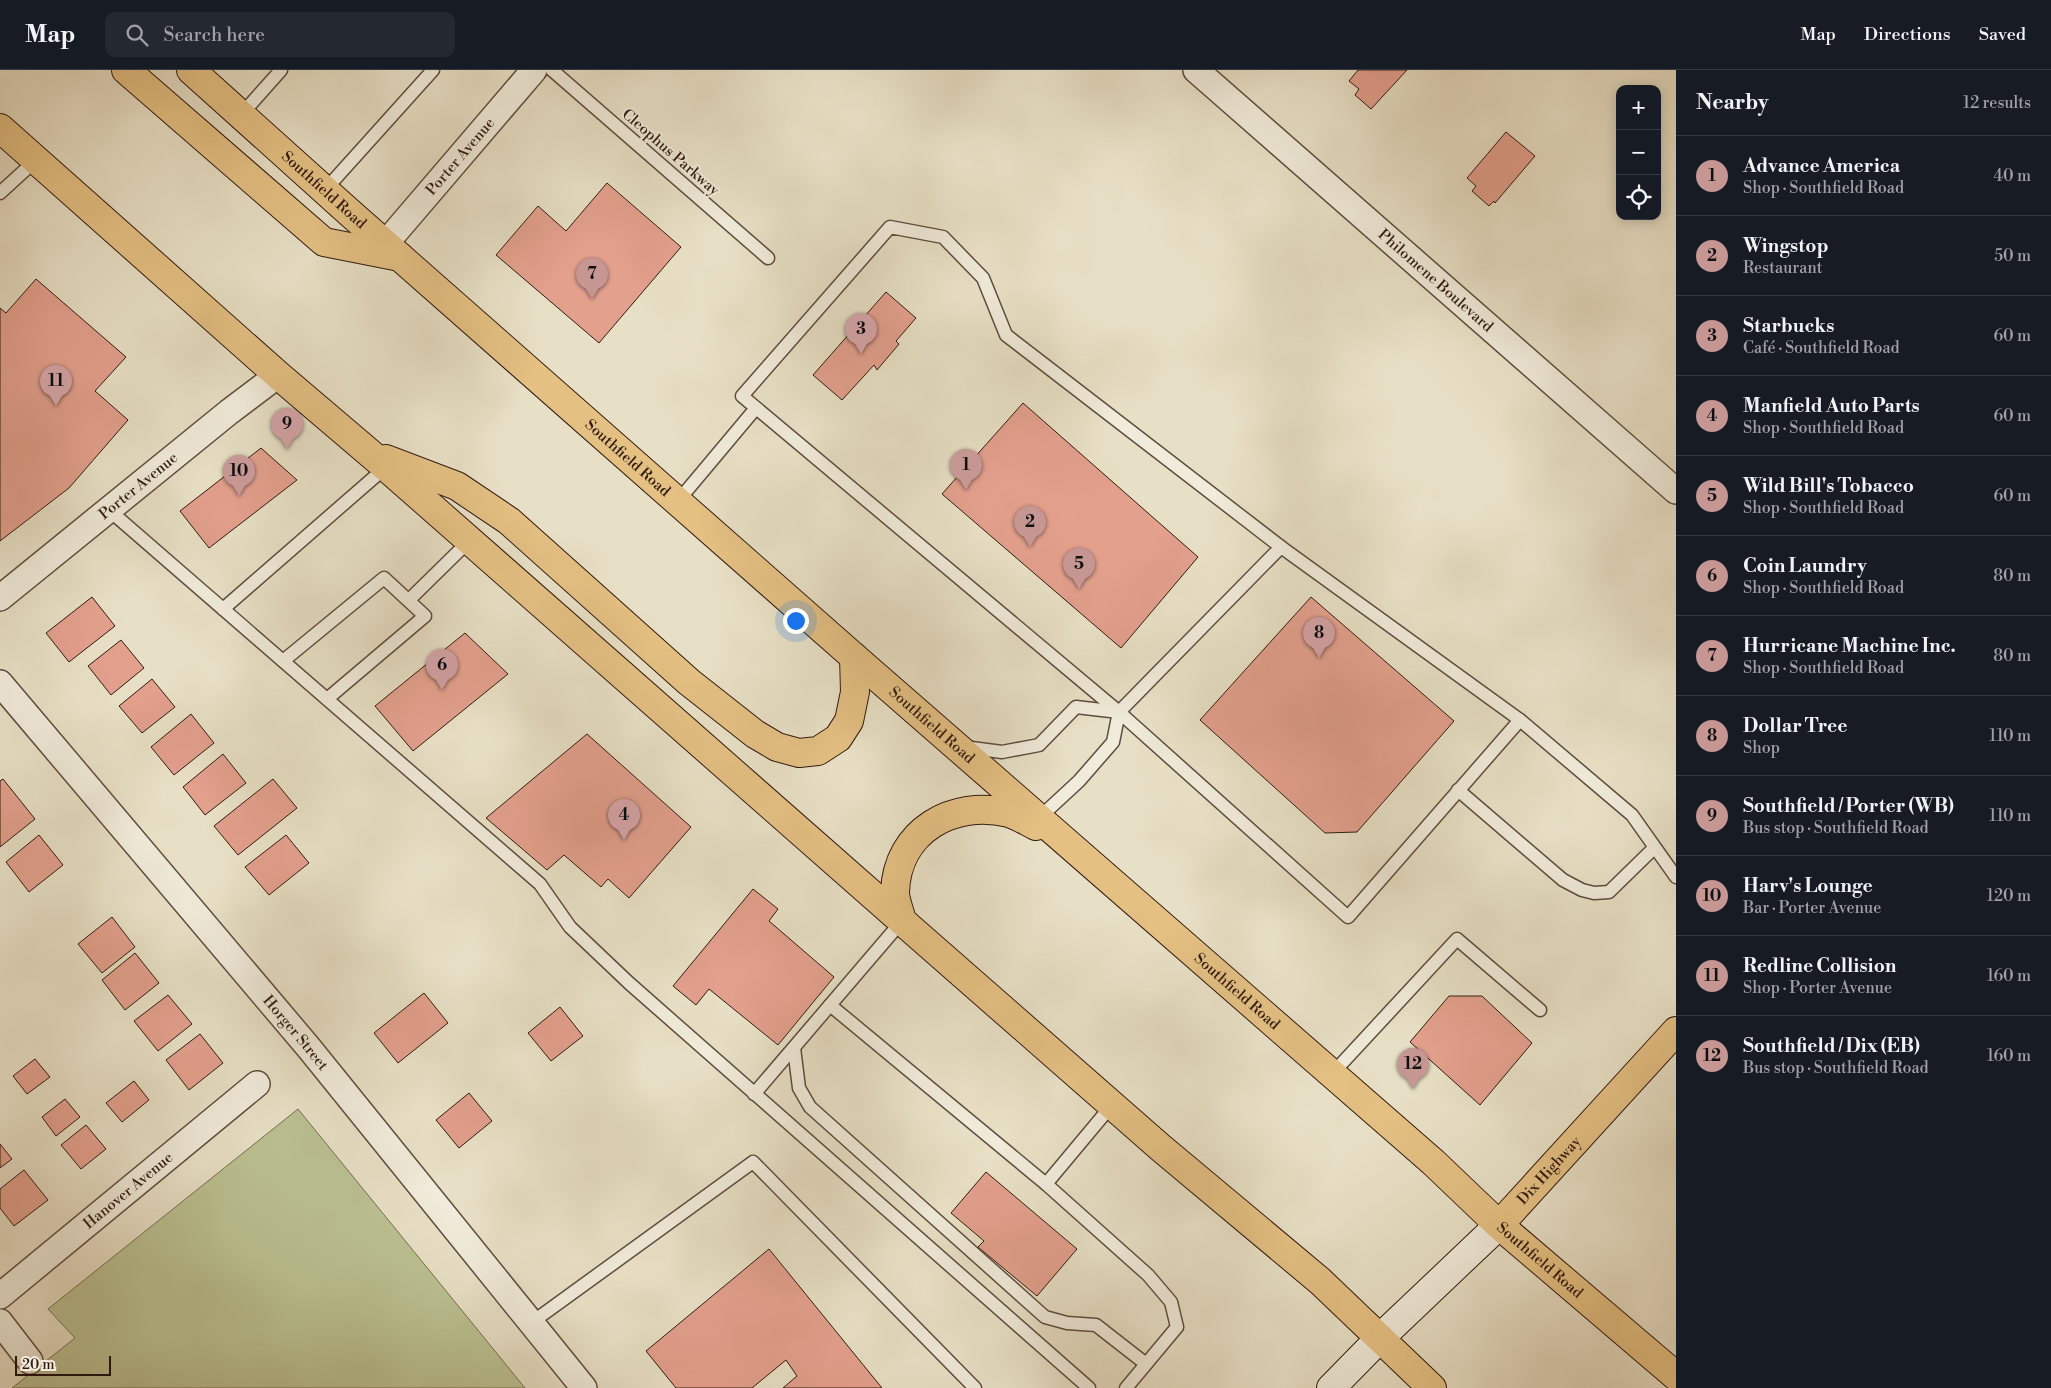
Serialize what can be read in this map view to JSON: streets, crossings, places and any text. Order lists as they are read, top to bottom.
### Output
{
  "streets": {
    "main road": ["Southfield Road", "Dix Highway"],
    "street": [
      "Porter Avenue",
      "Philomene Boulevard",
      "Horger Street",
      "Hanover Avenue"
    ],
    "lane": ["Cleophus Parkway"]
  },
  "crossings": [
    ["Porter Avenue", "Southfield Road"],
    ["Southfield Road", "Dix Highway"]
  ],
  "scale_bar": "20 m",
  "page": {
    "header": "Map",
    "search": "Search here",
    "nav": ["Map", "Directions", "Saved"],
    "heading": ["Nearby", "12 results"],
    "map_buttons": ["+", "−"],
    "list": [
      {
        "mark": "1",
        "name": "Advance America",
        "note": "Shop · Southfield Road",
        "value": "40 m"
      },
      {
        "mark": "2",
        "name": "Wingstop",
        "note": "Restaurant",
        "value": "50 m"
      },
      {
        "mark": "3",
        "name": "Starbucks",
        "note": "Café · Southfield Road",
        "value": "60 m"
      },
      {
        "mark": "4",
        "name": "Manfield Auto Parts",
        "note": "Shop · Southfield Road",
        "value": "60 m"
      },
      {
        "mark": "5",
        "name": "Wild Bill's Tobacco",
        "note": "Shop · Southfield Road",
        "value": "60 m"
      },
      {
        "mark": "6",
        "name": "Coin Laundry",
        "note": "Shop · Southfield Road",
        "value": "80 m"
      },
      {
        "mark": "7",
        "name": "Hurricane Machine Inc.",
        "note": "Shop · Southfield Road",
        "value": "80 m"
      },
      {
        "mark": "8",
        "name": "Dollar Tree",
        "note": "Shop",
        "value": "110 m"
      },
      {
        "mark": "9",
        "name": "Southfield / Porter (WB)",
        "note": "Bus stop · Southfield Road",
        "value": "110 m"
      },
      {
        "mark": "10",
        "name": "Harv's Lounge",
        "note": "Bar · Porter Avenue",
        "value": "120 m"
      },
      {
        "mark": "11",
        "name": "Redline Collision",
        "note": "Shop · Porter Avenue",
        "value": "160 m"
      },
      {
        "mark": "12",
        "name": "Southfield / Dix (EB)",
        "note": "Bus stop · Southfield Road",
        "value": "160 m"
      }
    ],
    "pins": [
      "7",
      "3",
      "11",
      "9",
      "1",
      "10",
      "2",
      "5",
      "8",
      "6",
      "4",
      "12"
    ],
    "scale": "20 m"
  }
}
